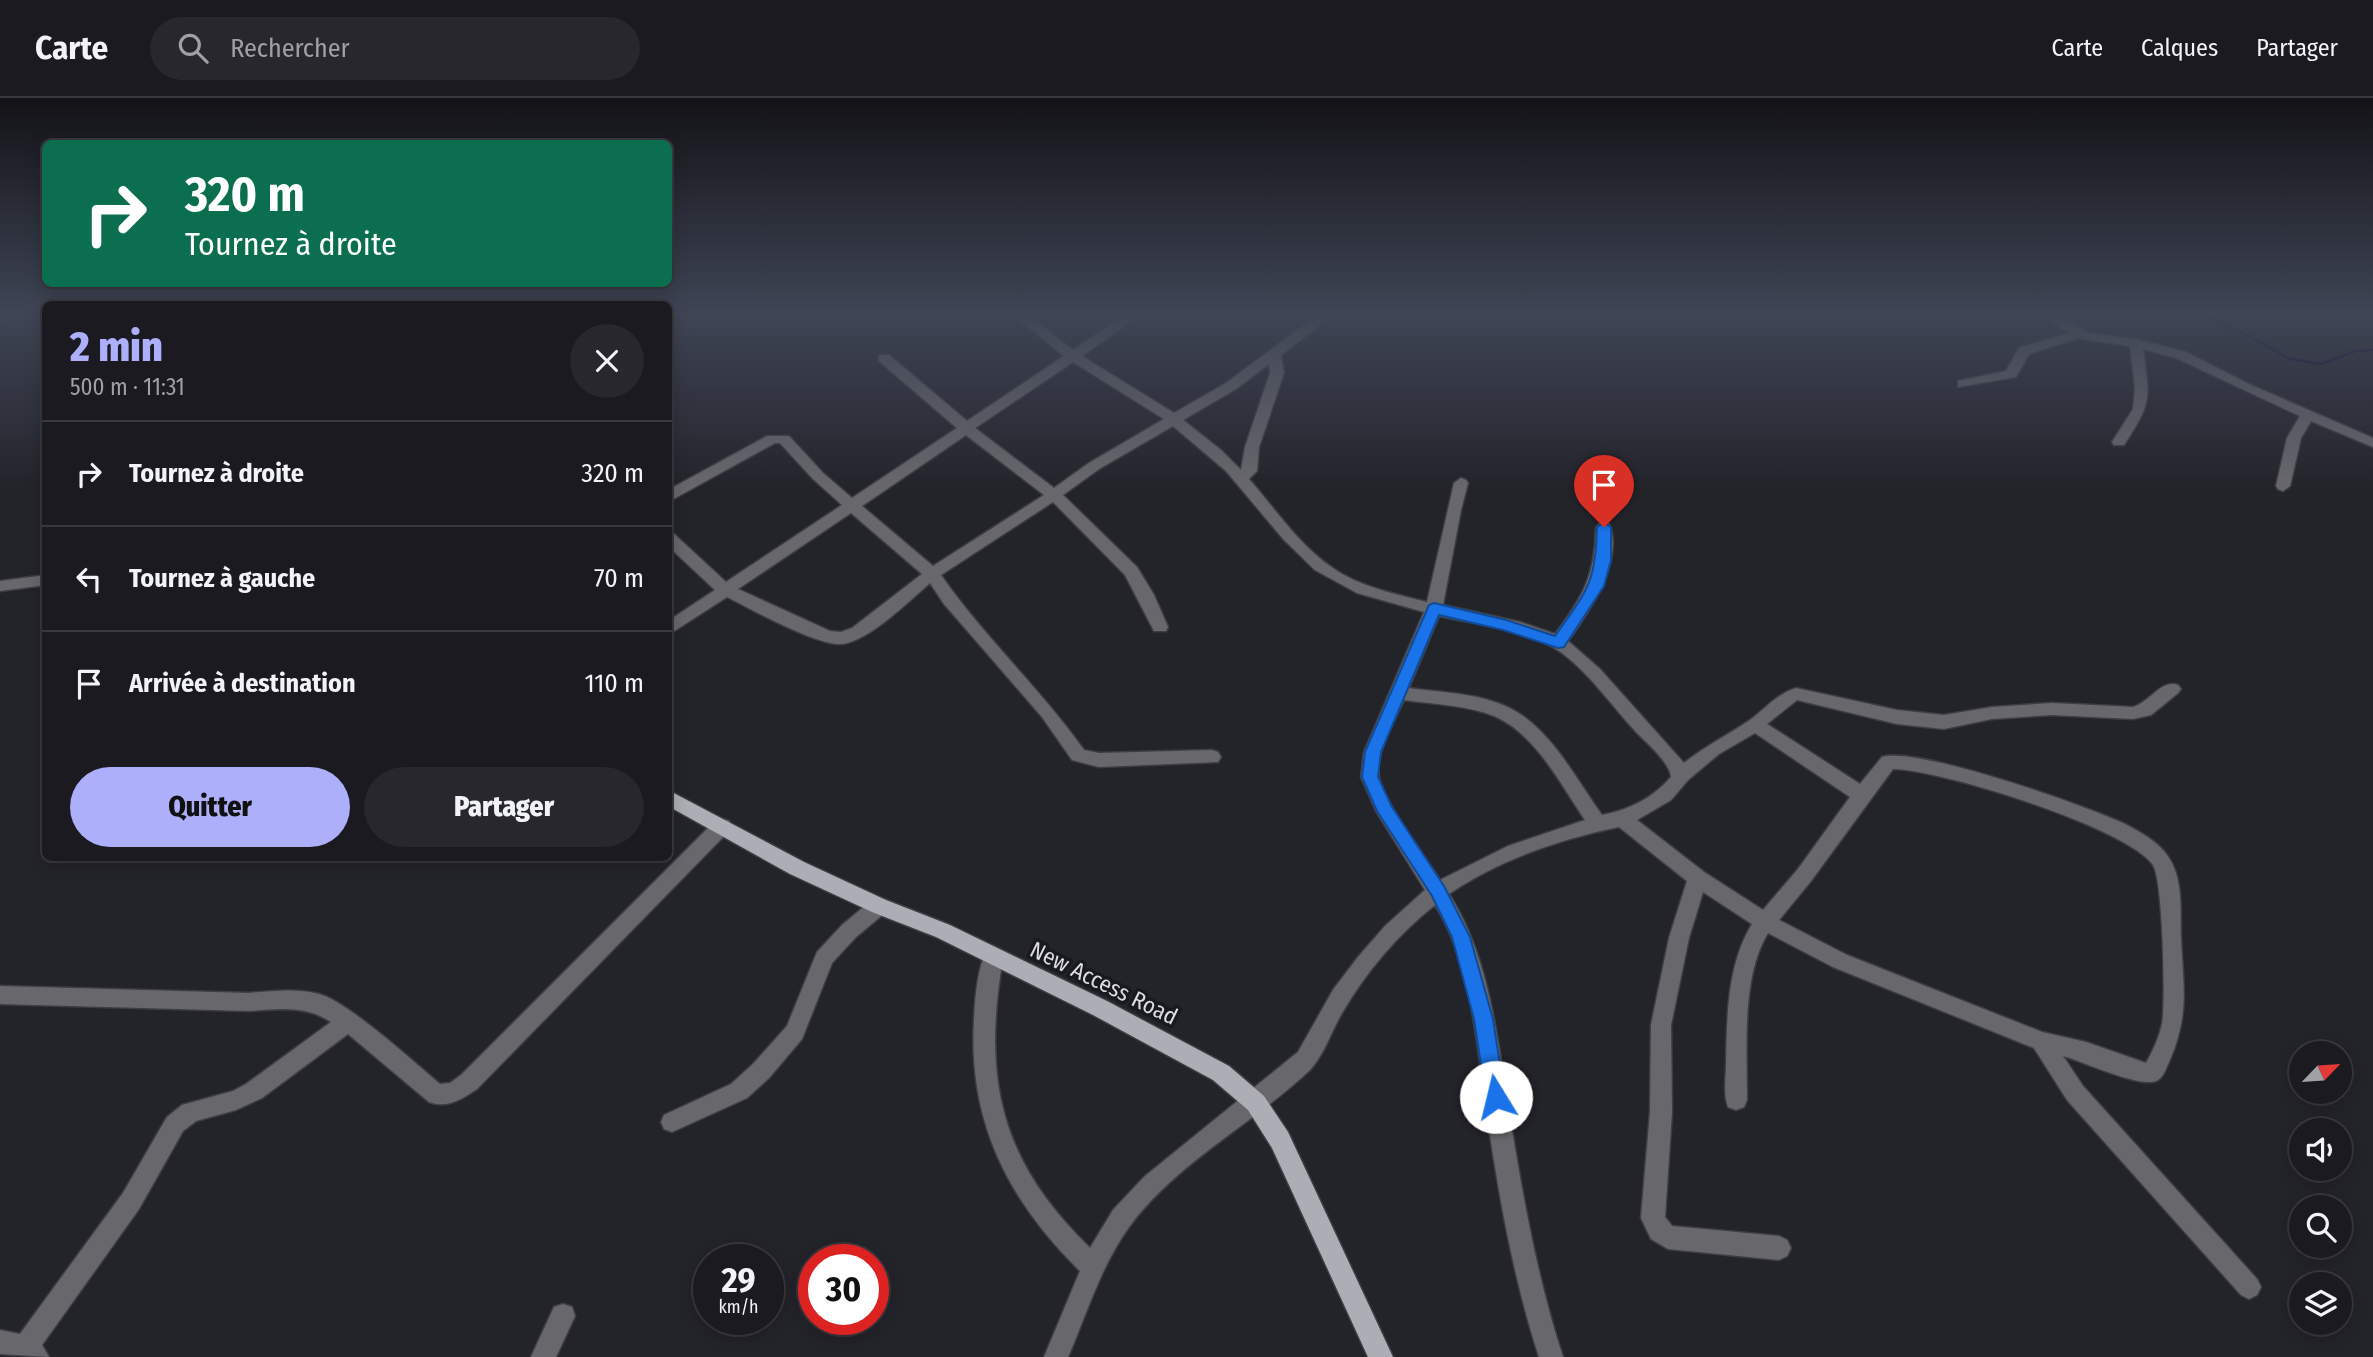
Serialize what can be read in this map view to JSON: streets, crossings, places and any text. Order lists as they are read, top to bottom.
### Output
{
  "streets": {
    "main road": ["New Access Road"]
  },
  "north": "top right",
  "page": {
    "header": "Carte",
    "search": "Rechercher",
    "nav": ["Carte", "Calques", "Partager"],
    "turn": ["320 m", "Tournez à droite"],
    "heading": ["2 min", "500 m · 11:31"],
    "list": [
      {
        "name": "Tournez à droite",
        "value": "320 m"
      },
      {
        "name": "Tournez à gauche",
        "value": "70 m"
      },
      {
        "name": "Arrivée à destination",
        "value": "110 m"
      }
    ],
    "buttons": ["Quitter", "Partager"],
    "speed": "29 km/h",
    "limit": "30"
  }
}
